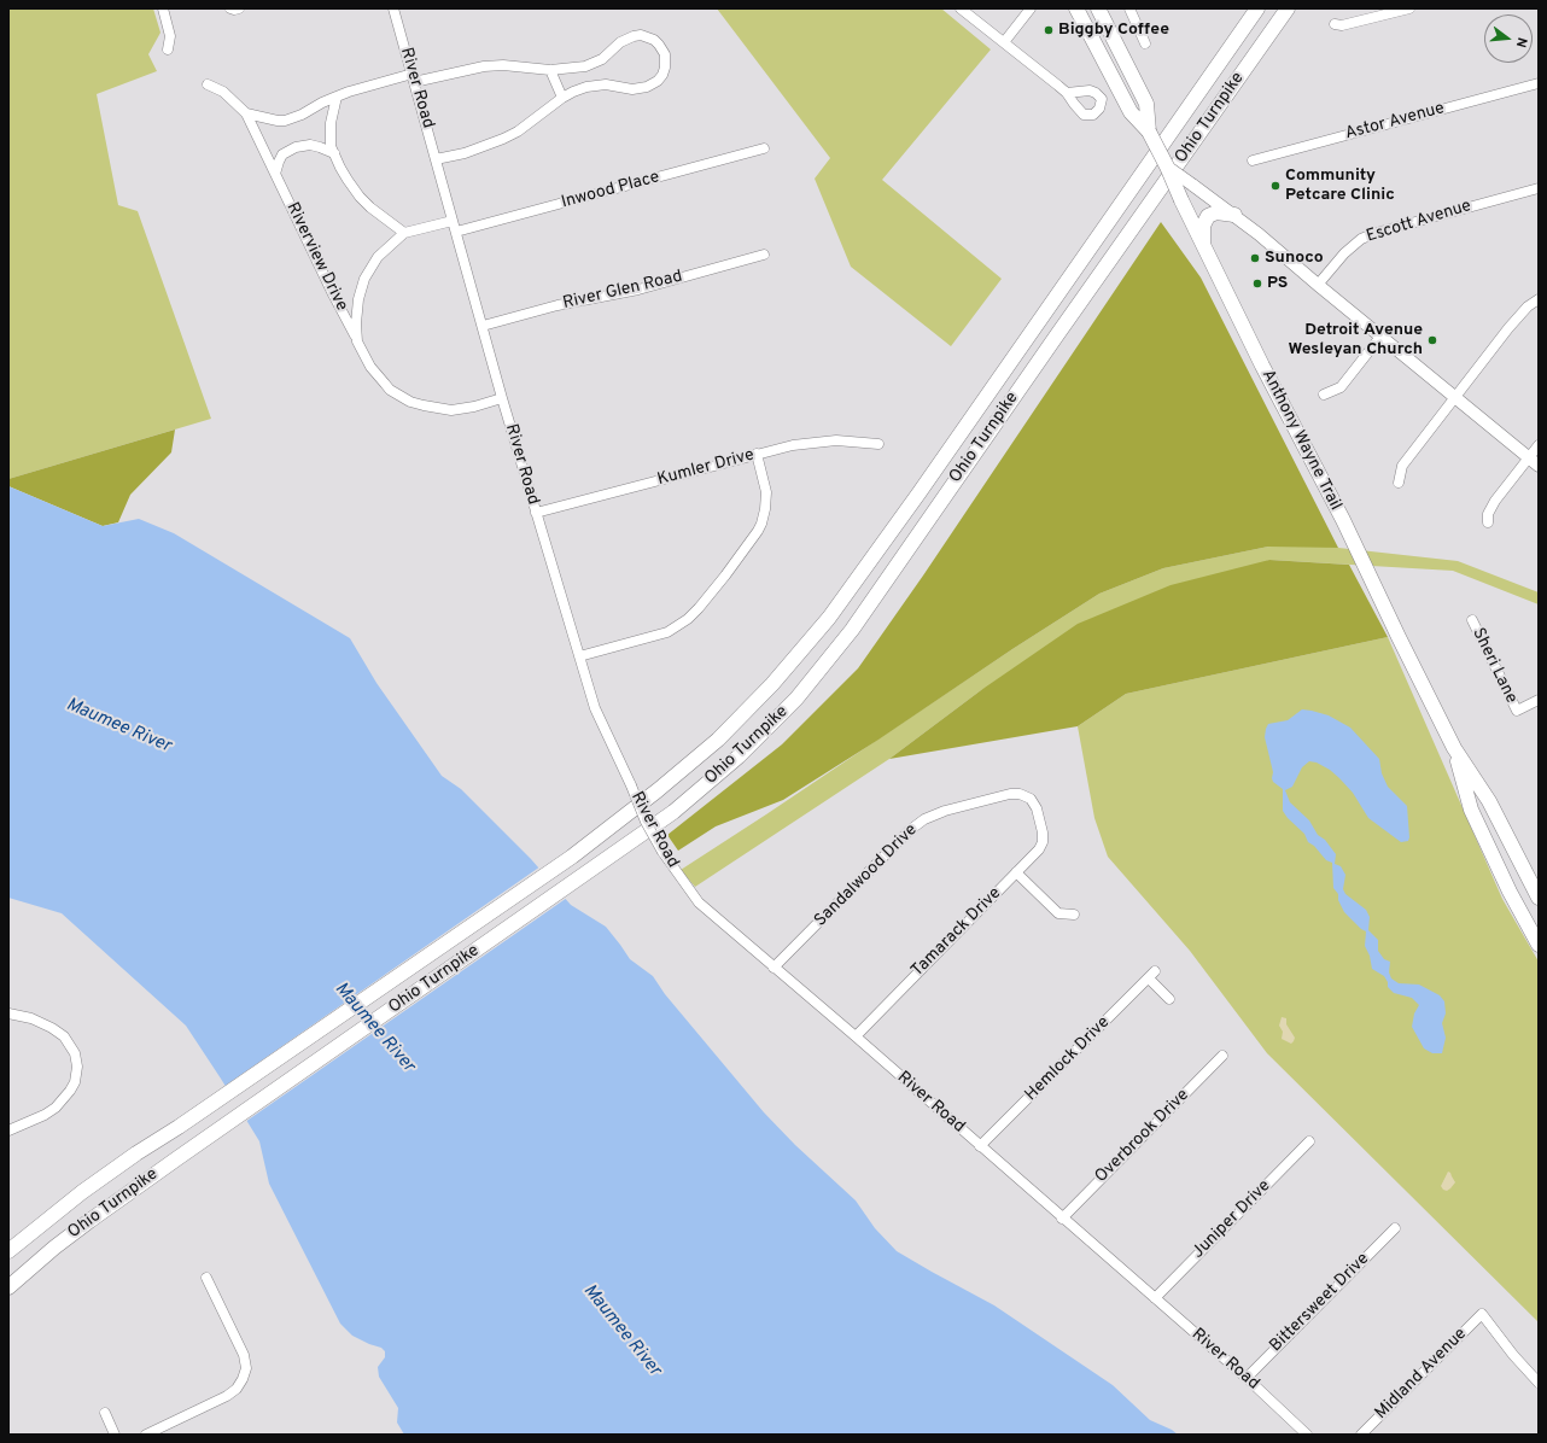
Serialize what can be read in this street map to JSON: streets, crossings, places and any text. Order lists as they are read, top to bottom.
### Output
{
  "streets": {
    "highway": ["Ohio Turnpike", "Anthony Wayne Trail"],
    "street": [
      "River Road",
      "Astor Avenue",
      "Inwood Place",
      "Escott Avenue",
      "Riverview Drive",
      "River Glen Road",
      "Kumler Drive",
      "Sheri Lane",
      "Sandalwood Drive",
      "Tamarack Drive",
      "Hemlock Drive",
      "Overbrook Drive",
      "Juniper Drive",
      "Bittersweet Drive",
      "Midland Avenue"
    ]
  },
  "crossings": [
    ["River Road", "Inwood Place"],
    ["River Road", "Riverview Drive"],
    ["River Road", "River Glen Road"],
    ["River Road", "Kumler Drive"],
    ["River Road", "Sandalwood Drive"],
    ["River Road", "Tamarack Drive"],
    ["River Road", "Hemlock Drive"],
    ["River Road", "Overbrook Drive"],
    ["River Road", "Juniper Drive"],
    ["River Road", "Bittersweet Drive"],
    ["Sandalwood Drive", "Tamarack Drive"]
  ],
  "water": ["Maumee River"],
  "places": [
    "Biggby Coffee",
    "Community Petcare Clinic",
    "Sunoco",
    "PS",
    "Detroit Avenue Wesleyan Church"
  ],
  "north": "right"
}
